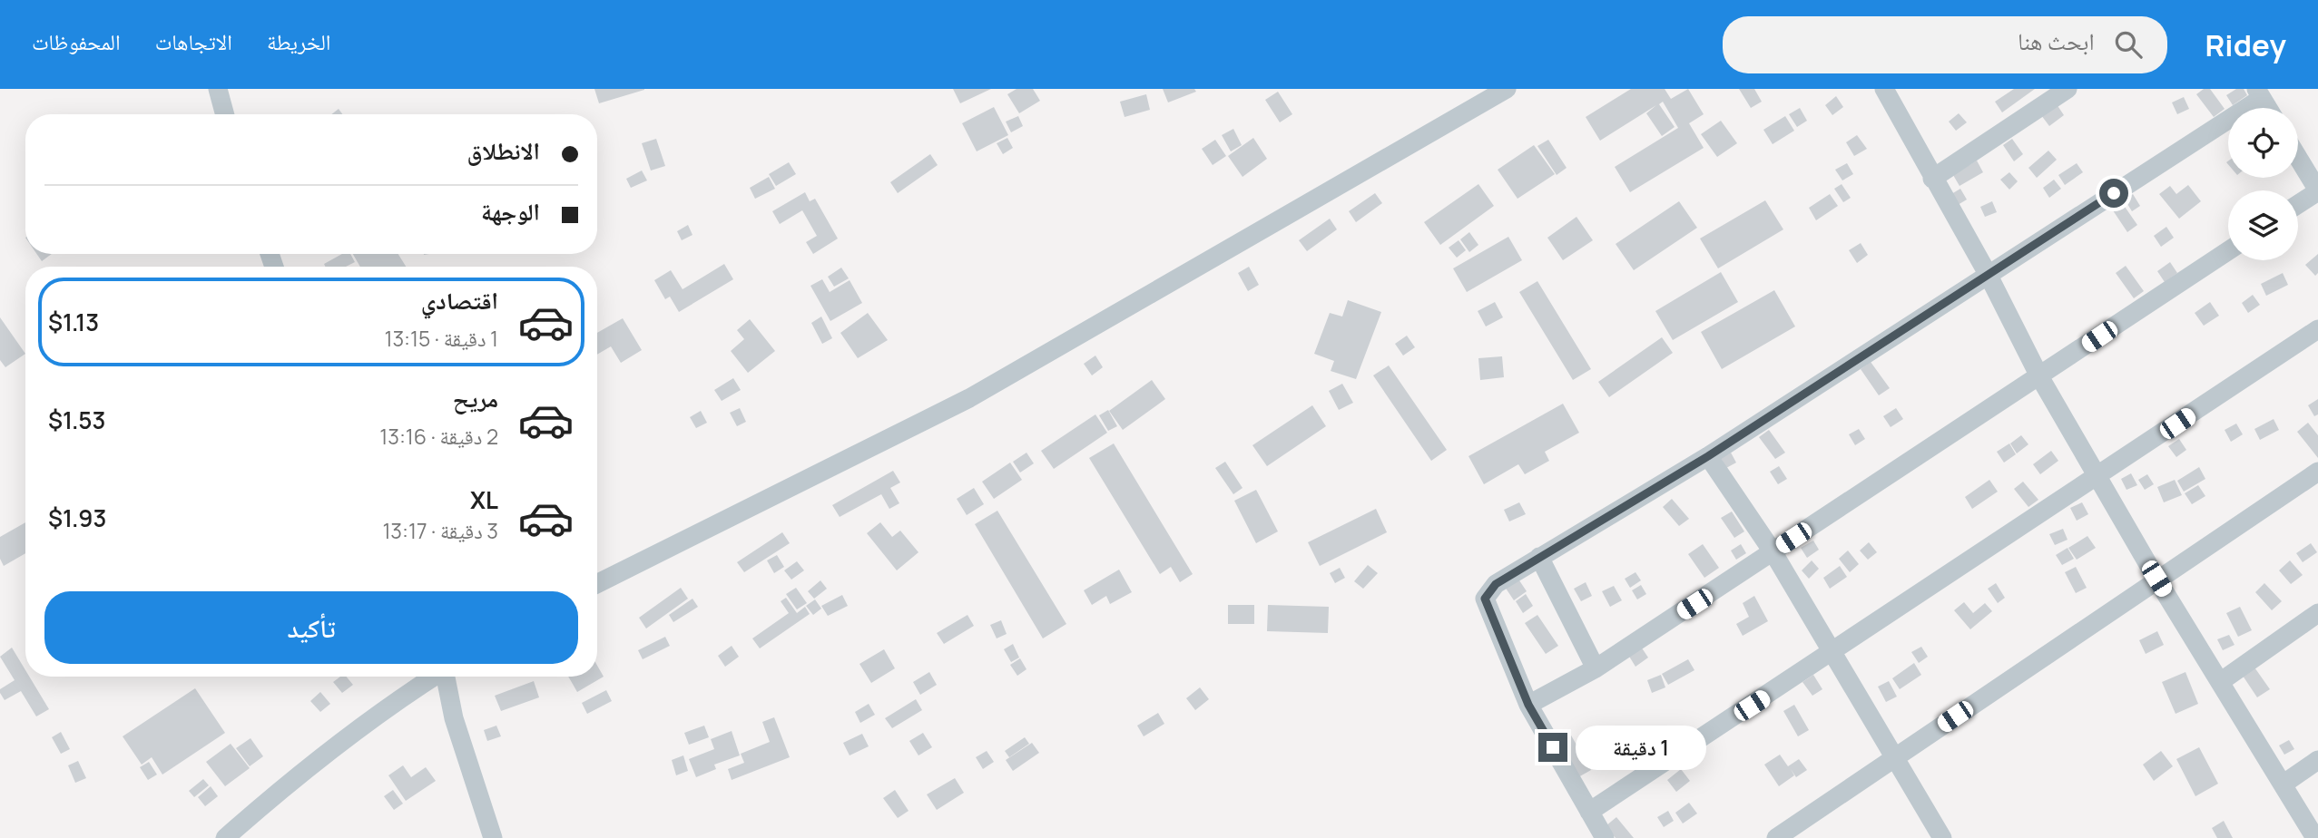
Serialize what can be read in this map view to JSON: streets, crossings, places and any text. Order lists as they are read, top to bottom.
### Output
{
  "page": {
    "header": "Ridey",
    "search": "ابحث هنا",
    "nav": ["الخريطة", "الاتجاهات", "المحفوظات"],
    "banner": ["الانطلاق", "الوجهة"],
    "list": [
      {
        "name": "اقتصادي",
        "note": "1 دقيقة · 13:15",
        "value": "$1.13"
      },
      {
        "name": "مريح",
        "note": "2 دقيقة · 13:16",
        "value": "$1.53"
      },
      {
        "name": "XL",
        "note": "3 دقيقة · 13:17",
        "value": "$1.93"
      }
    ],
    "buttons": "تأكيد",
    "bubble": "1 دقيقة"
  }
}
